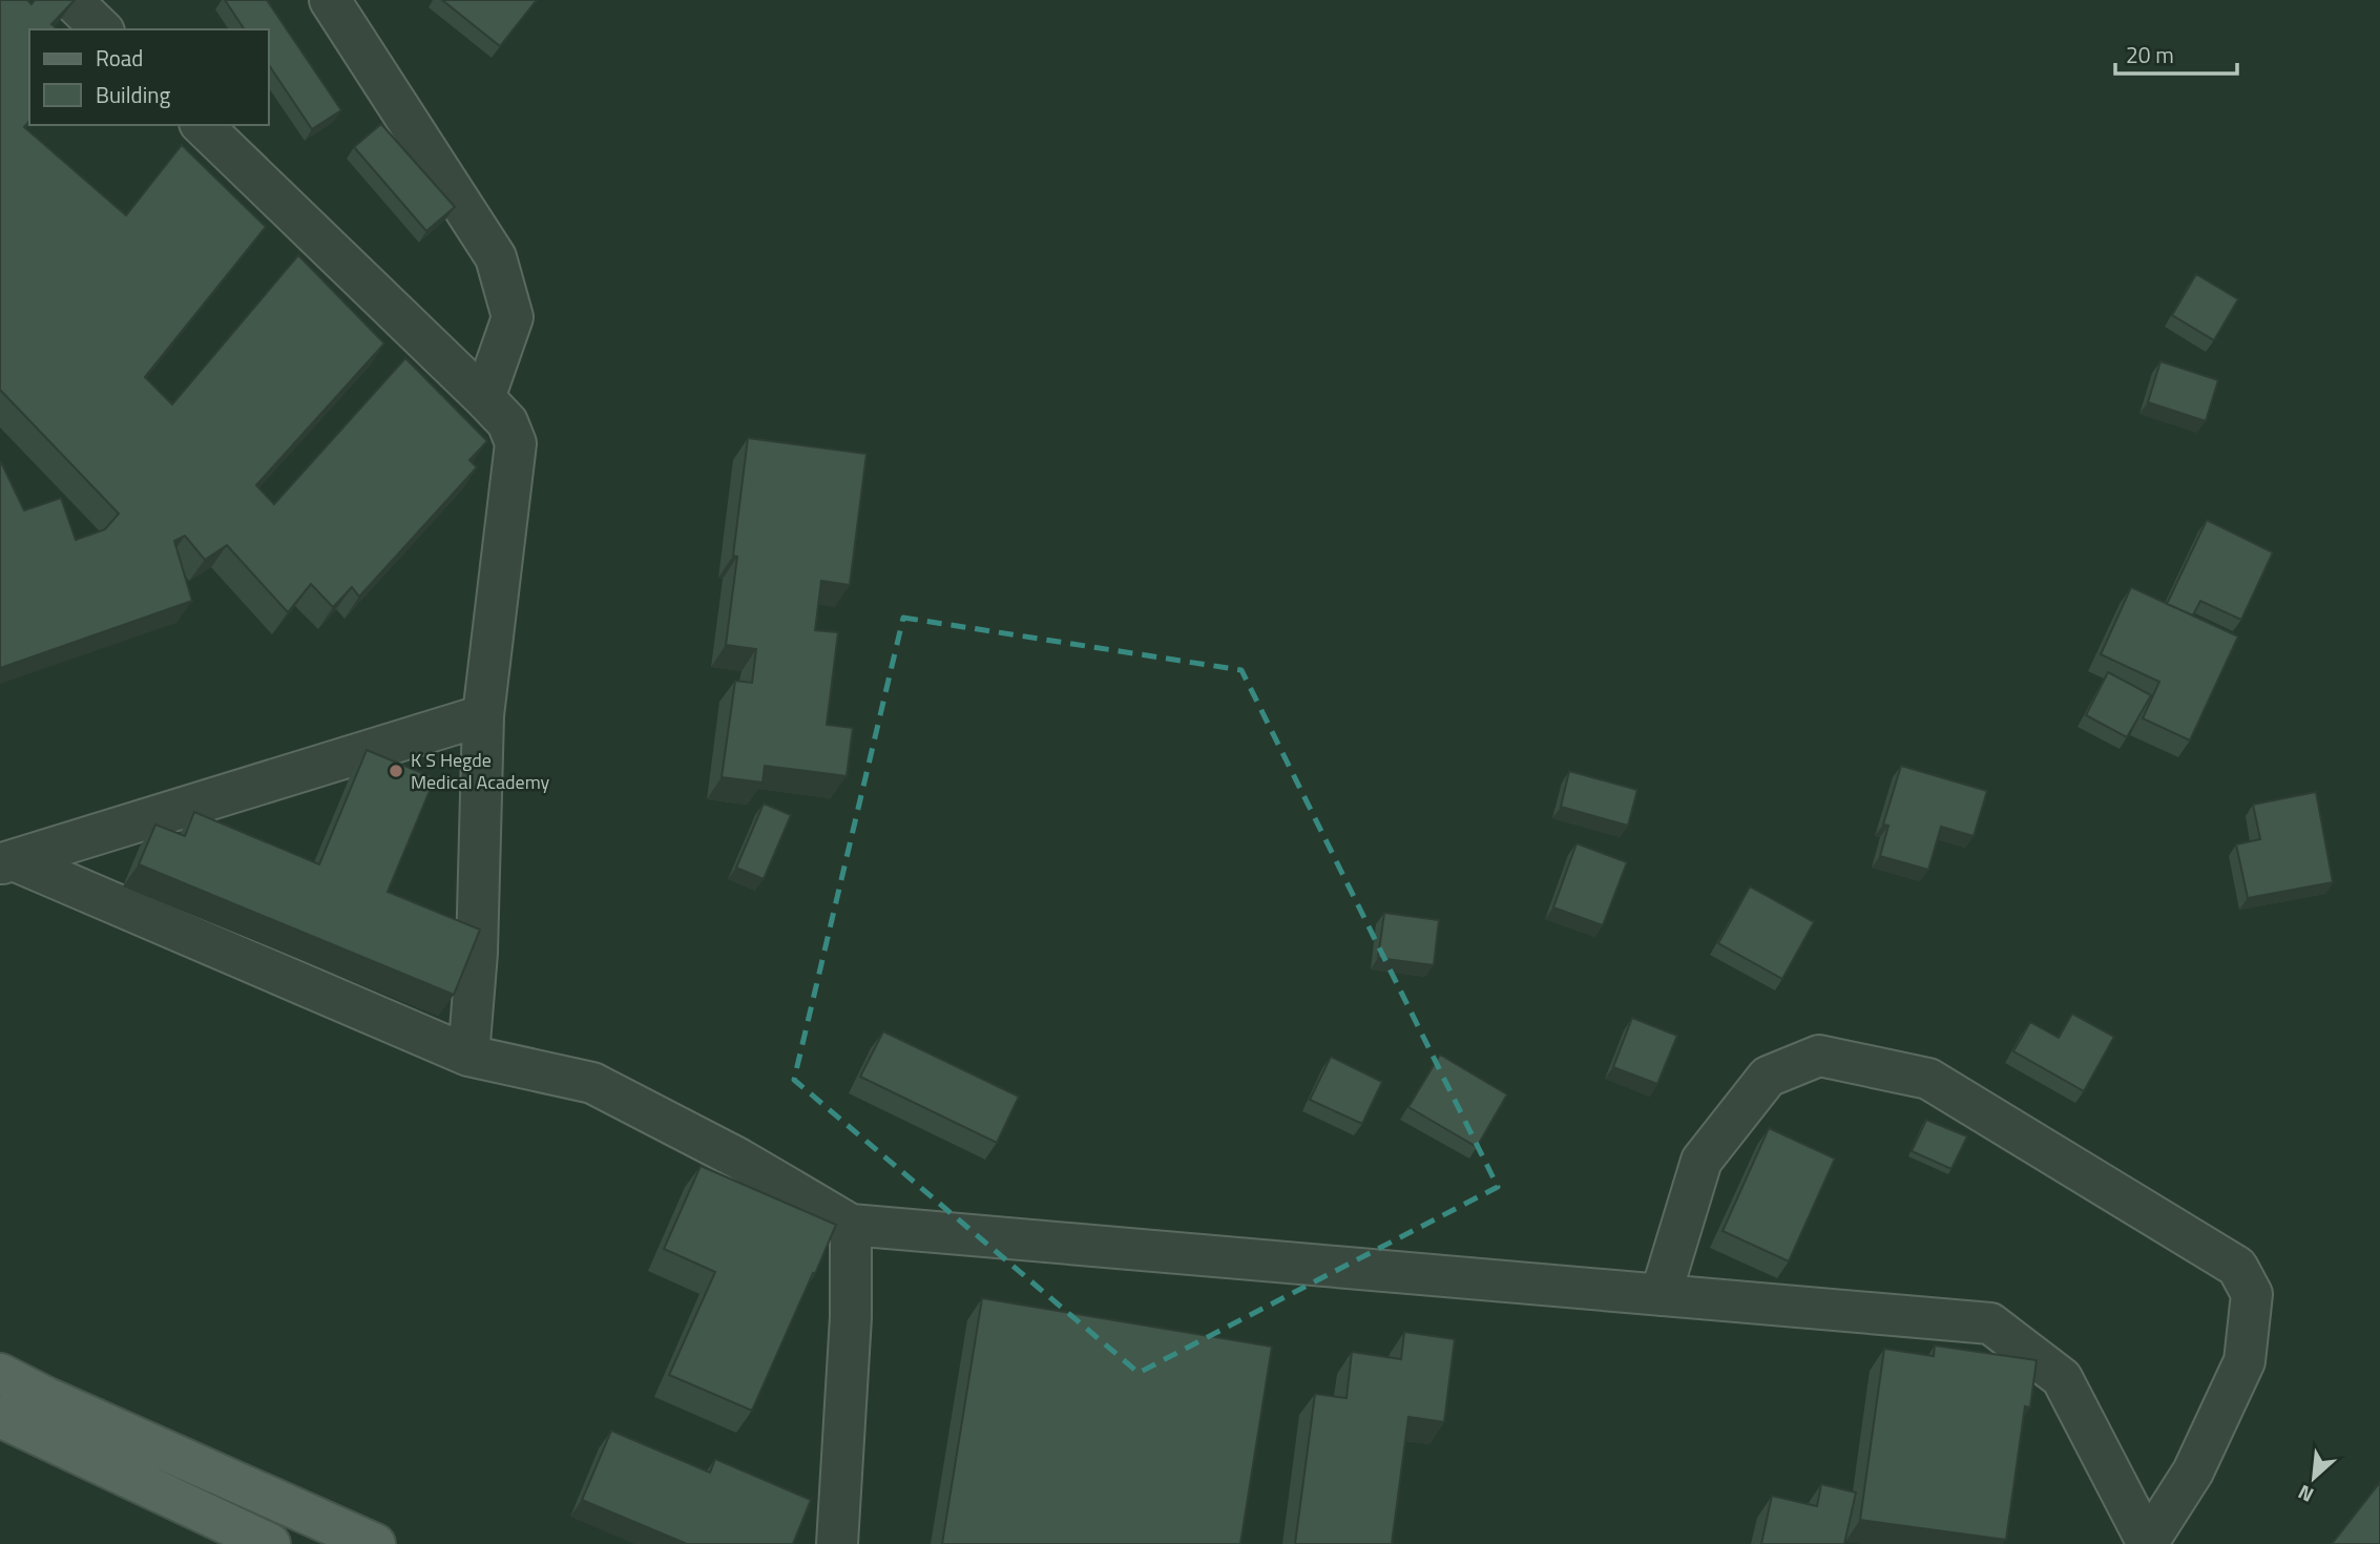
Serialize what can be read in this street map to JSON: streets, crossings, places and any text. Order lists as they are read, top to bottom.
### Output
{
  "places": ["K S Hegde Medical Academy"],
  "legend": ["Road", "Building"],
  "scale_bar": "20 m",
  "north": "bottom left"
}
